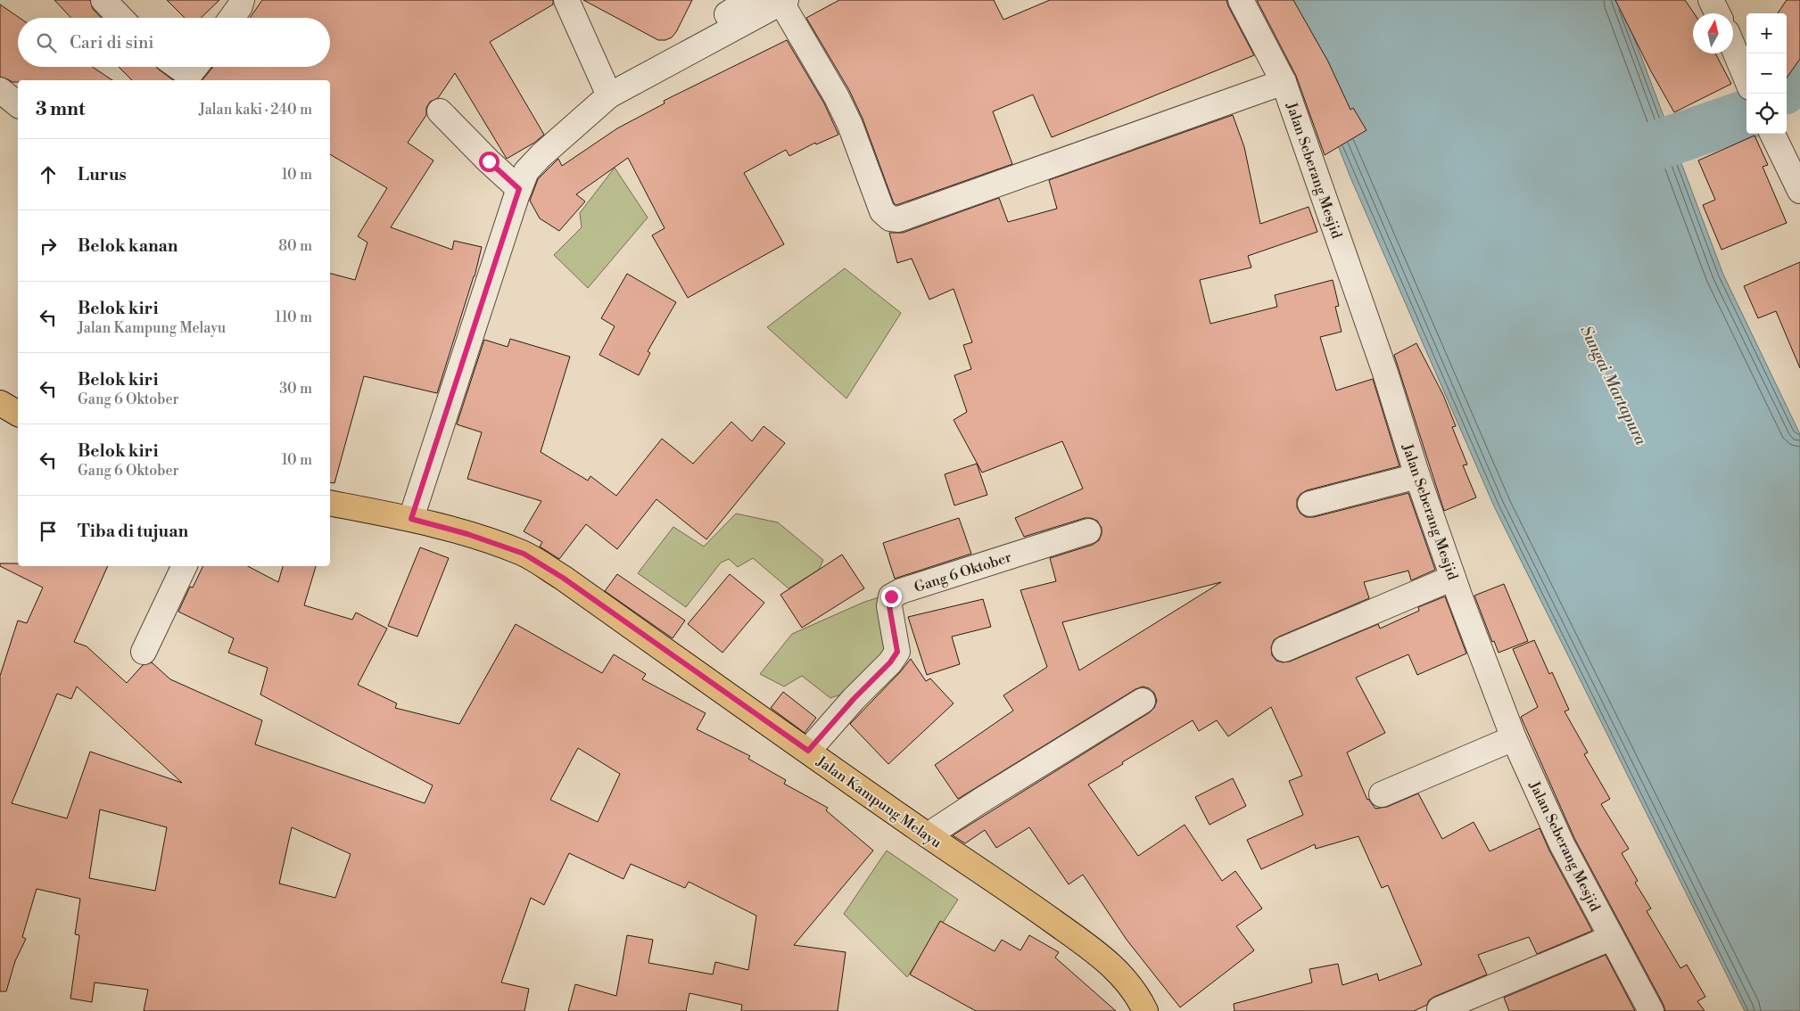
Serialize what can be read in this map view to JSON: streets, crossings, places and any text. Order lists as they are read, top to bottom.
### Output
{
  "streets": {
    "main road": ["Jalan Kampung Melayu"],
    "street": ["Jalan Seberang Mesjid", "Gang 6 Oktober"]
  },
  "crossings": [
    ["Gang 6 Oktober", "Jalan Kampung Melayu"]
  ],
  "water": ["Sungai Martapura"],
  "north": "top",
  "page": {
    "map_buttons": ["+", "−"],
    "search": "Cari di sini",
    "heading": ["3 mnt", "Jalan kaki · 240 m"],
    "list": [
      ["Lurus", "10 m"],
      ["Belok kanan", "80 m"],
      ["Belok kiri", "Jalan Kampung Melayu", "110 m"],
      ["Belok kiri", "Gang 6 Oktober", "30 m"],
      ["Belok kiri", "Gang 6 Oktober", "10 m"],
      "Tiba di tujuan"
    ]
  }
}
